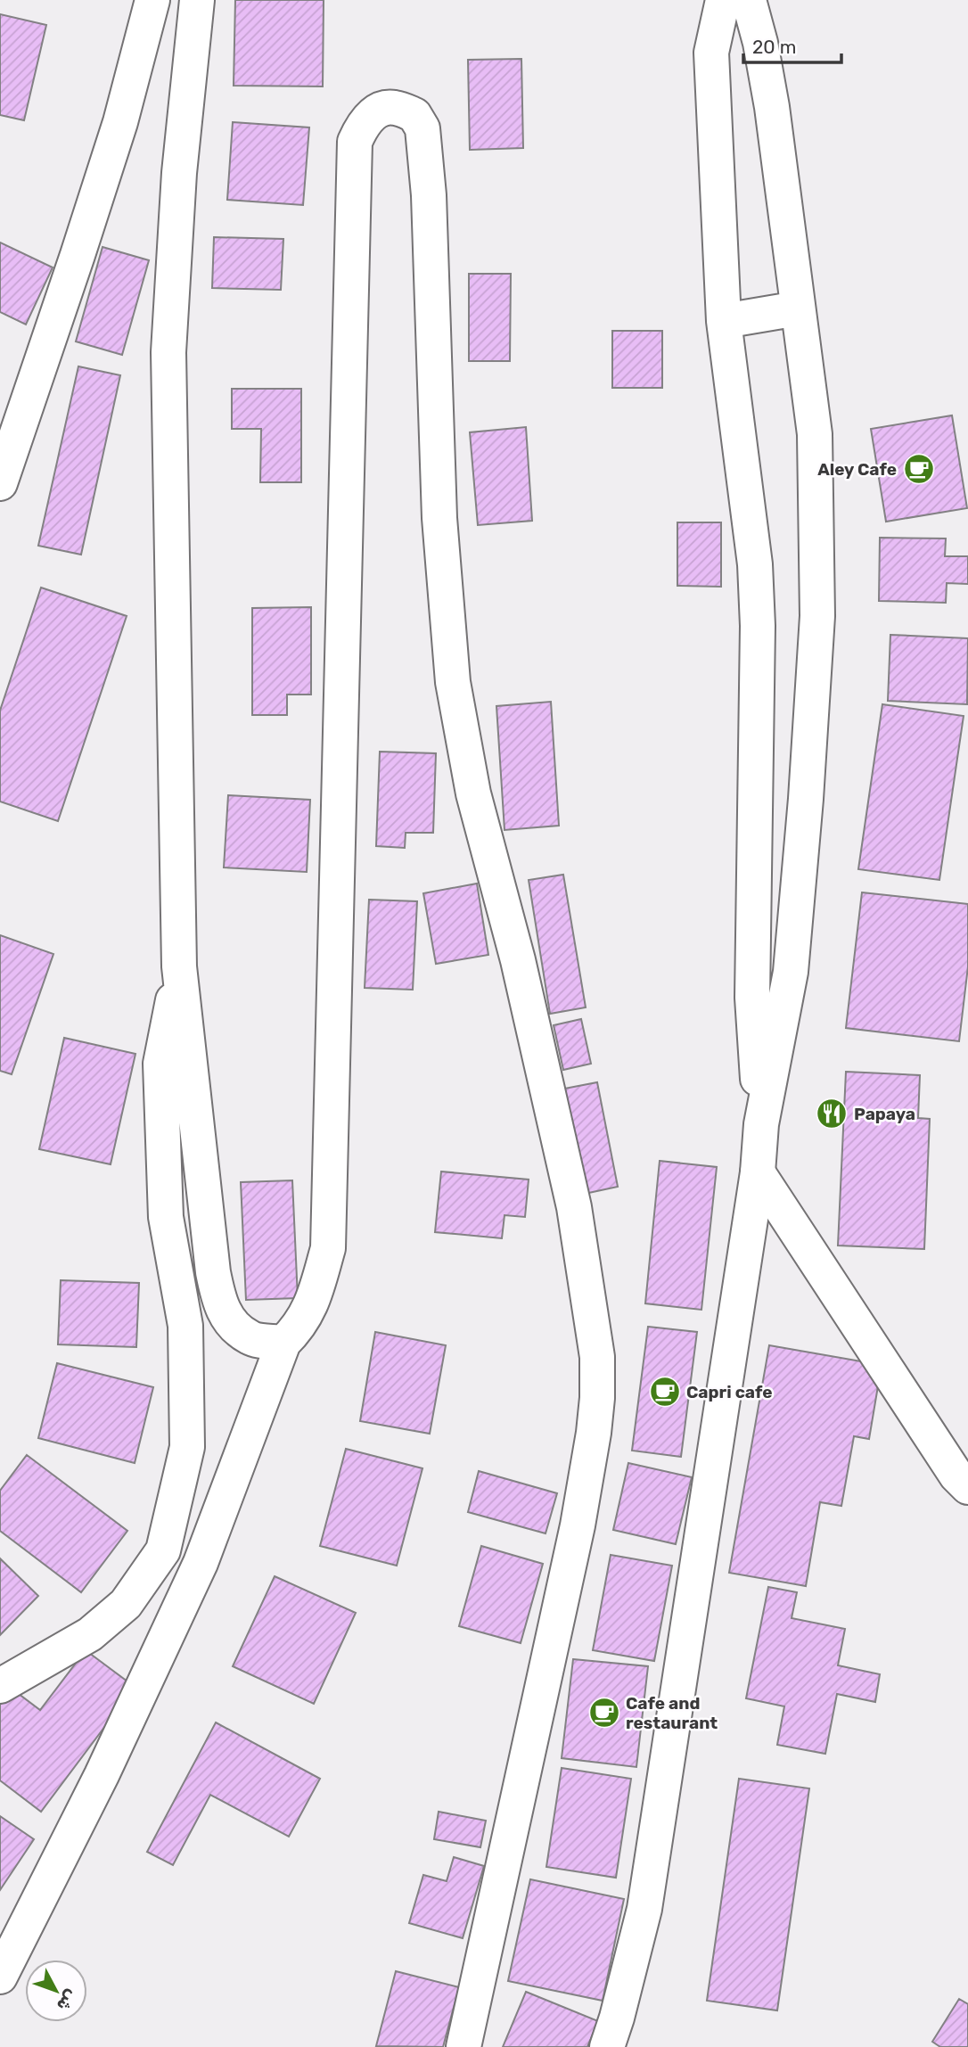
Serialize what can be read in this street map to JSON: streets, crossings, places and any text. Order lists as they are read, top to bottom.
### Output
{
  "places": {
    "cafe": ["Aley Cafe", "Capri cafe", "Cafe and restaurant"],
    "restaurant": ["Papaya"]
  },
  "scale_bar": "20 m",
  "north": "bottom right"
}
